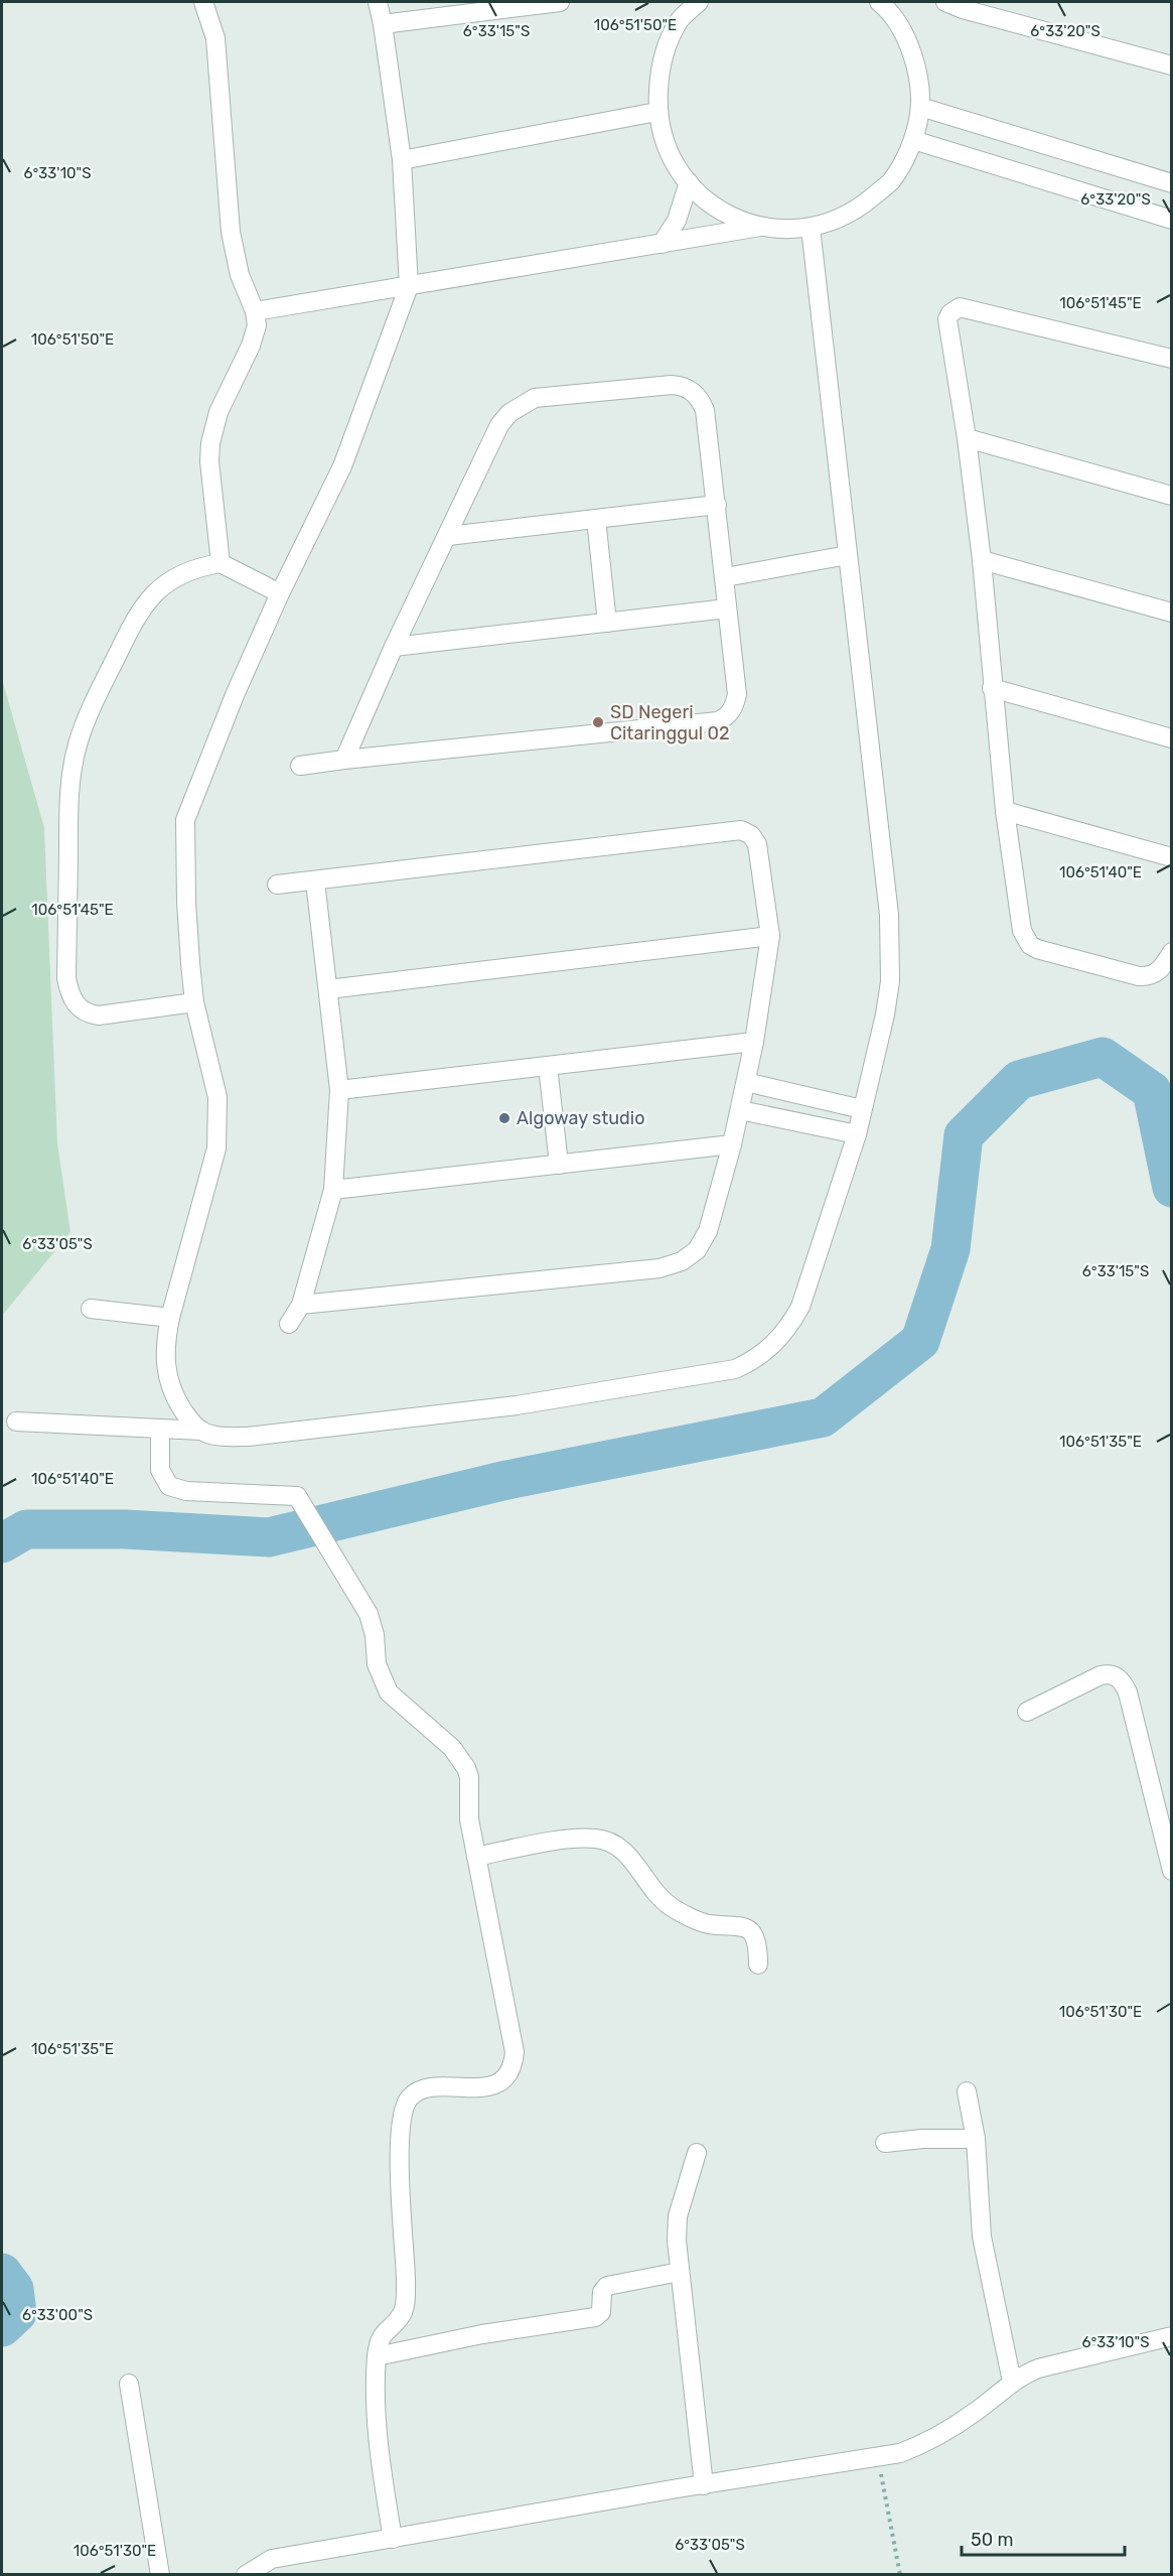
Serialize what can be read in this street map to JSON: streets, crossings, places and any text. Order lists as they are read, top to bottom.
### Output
{
  "places": ["SD Negeri Citaringgul 02", "Algoway studio"],
  "scale_bar": "50 m",
  "coordinates": [
    "106°51'50\"E",
    "6°33'15\"S",
    "6°33'20\"S",
    "6°33'10\"S",
    "106°51'45\"E",
    "106°51'40\"E",
    "6°33'05\"S",
    "106°51'35\"E",
    "106°51'30\"E",
    "6°33'00\"S"
  ]
}
